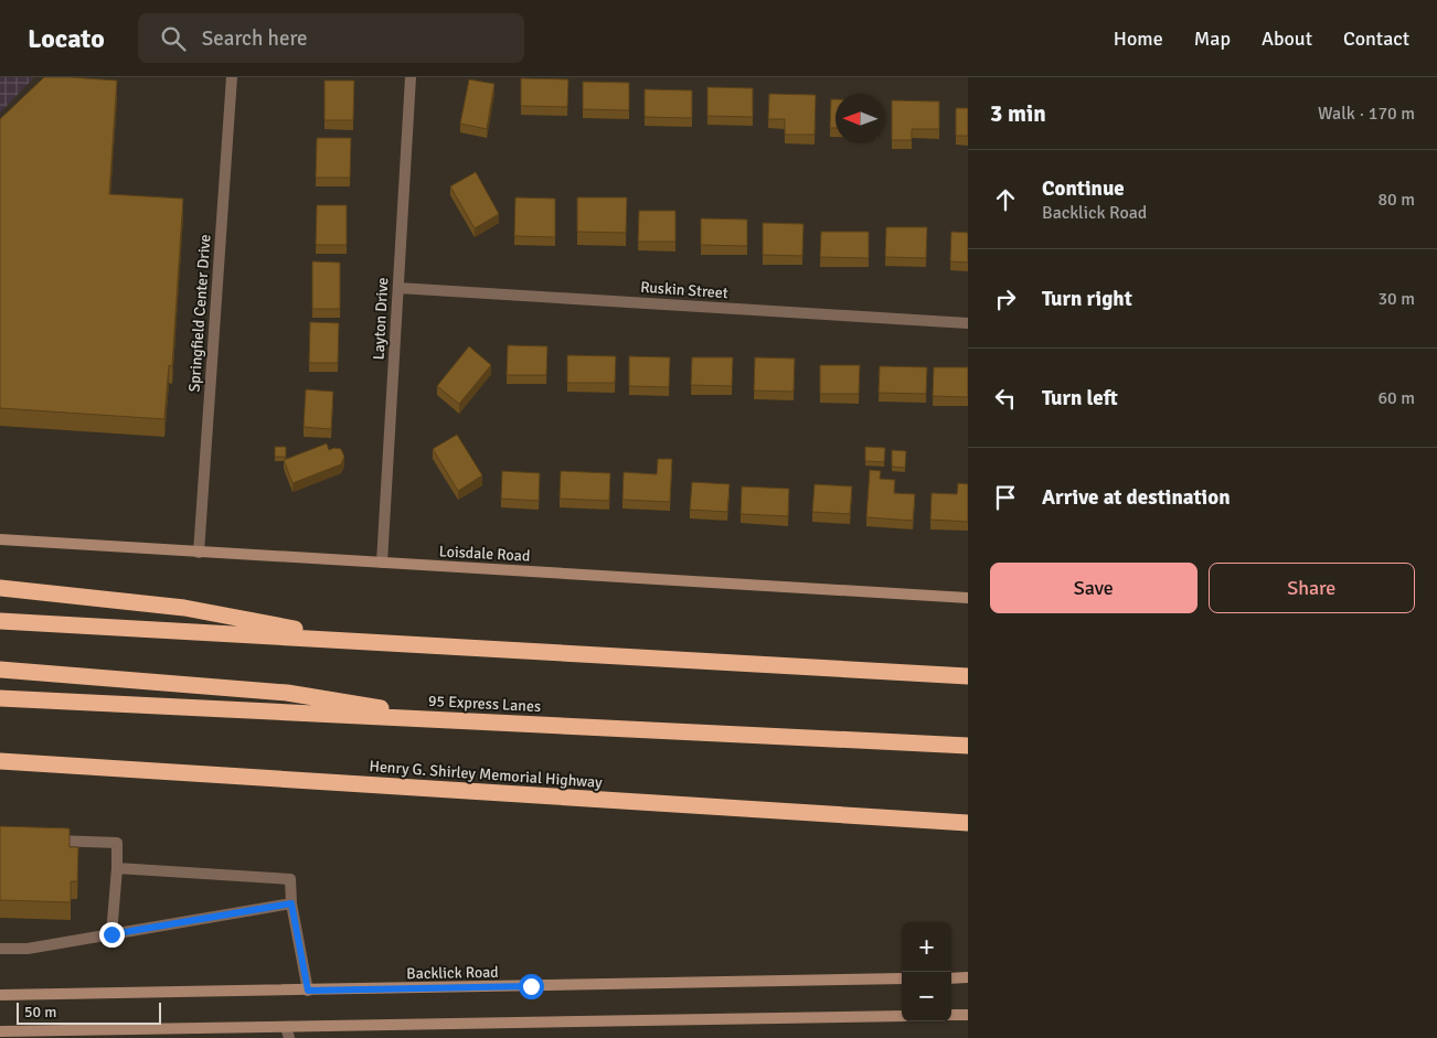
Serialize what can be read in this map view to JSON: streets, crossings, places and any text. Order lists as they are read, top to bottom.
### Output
{
  "streets": {
    "highway": ["95 Express Lanes", "Henry G. Shirley Memorial Highway"],
    "main road": ["Loisdale Road", "Backlick Road"],
    "street": ["Ruskin Street", "Springfield Center Drive", "Layton Drive"]
  },
  "crossings": [
    ["Ruskin Street", "Layton Drive"],
    ["Springfield Center Drive", "Loisdale Road"],
    ["Layton Drive", "Loisdale Road"]
  ],
  "scale_bar": "50 m",
  "north": "left",
  "page": {
    "header": "Locato",
    "search": "Search here",
    "nav": [
      "Home",
      "Map",
      "About",
      "Contact"
    ],
    "heading": ["3 min", "Walk · 170 m"],
    "list": [
      ["Continue", "Backlick Road", "80 m"],
      ["Turn right", "30 m"],
      ["Turn left", "60 m"],
      "Arrive at destination"
    ],
    "buttons": ["Save", "Share"],
    "map_buttons": ["+", "−"],
    "scale": "50 m"
  }
}
